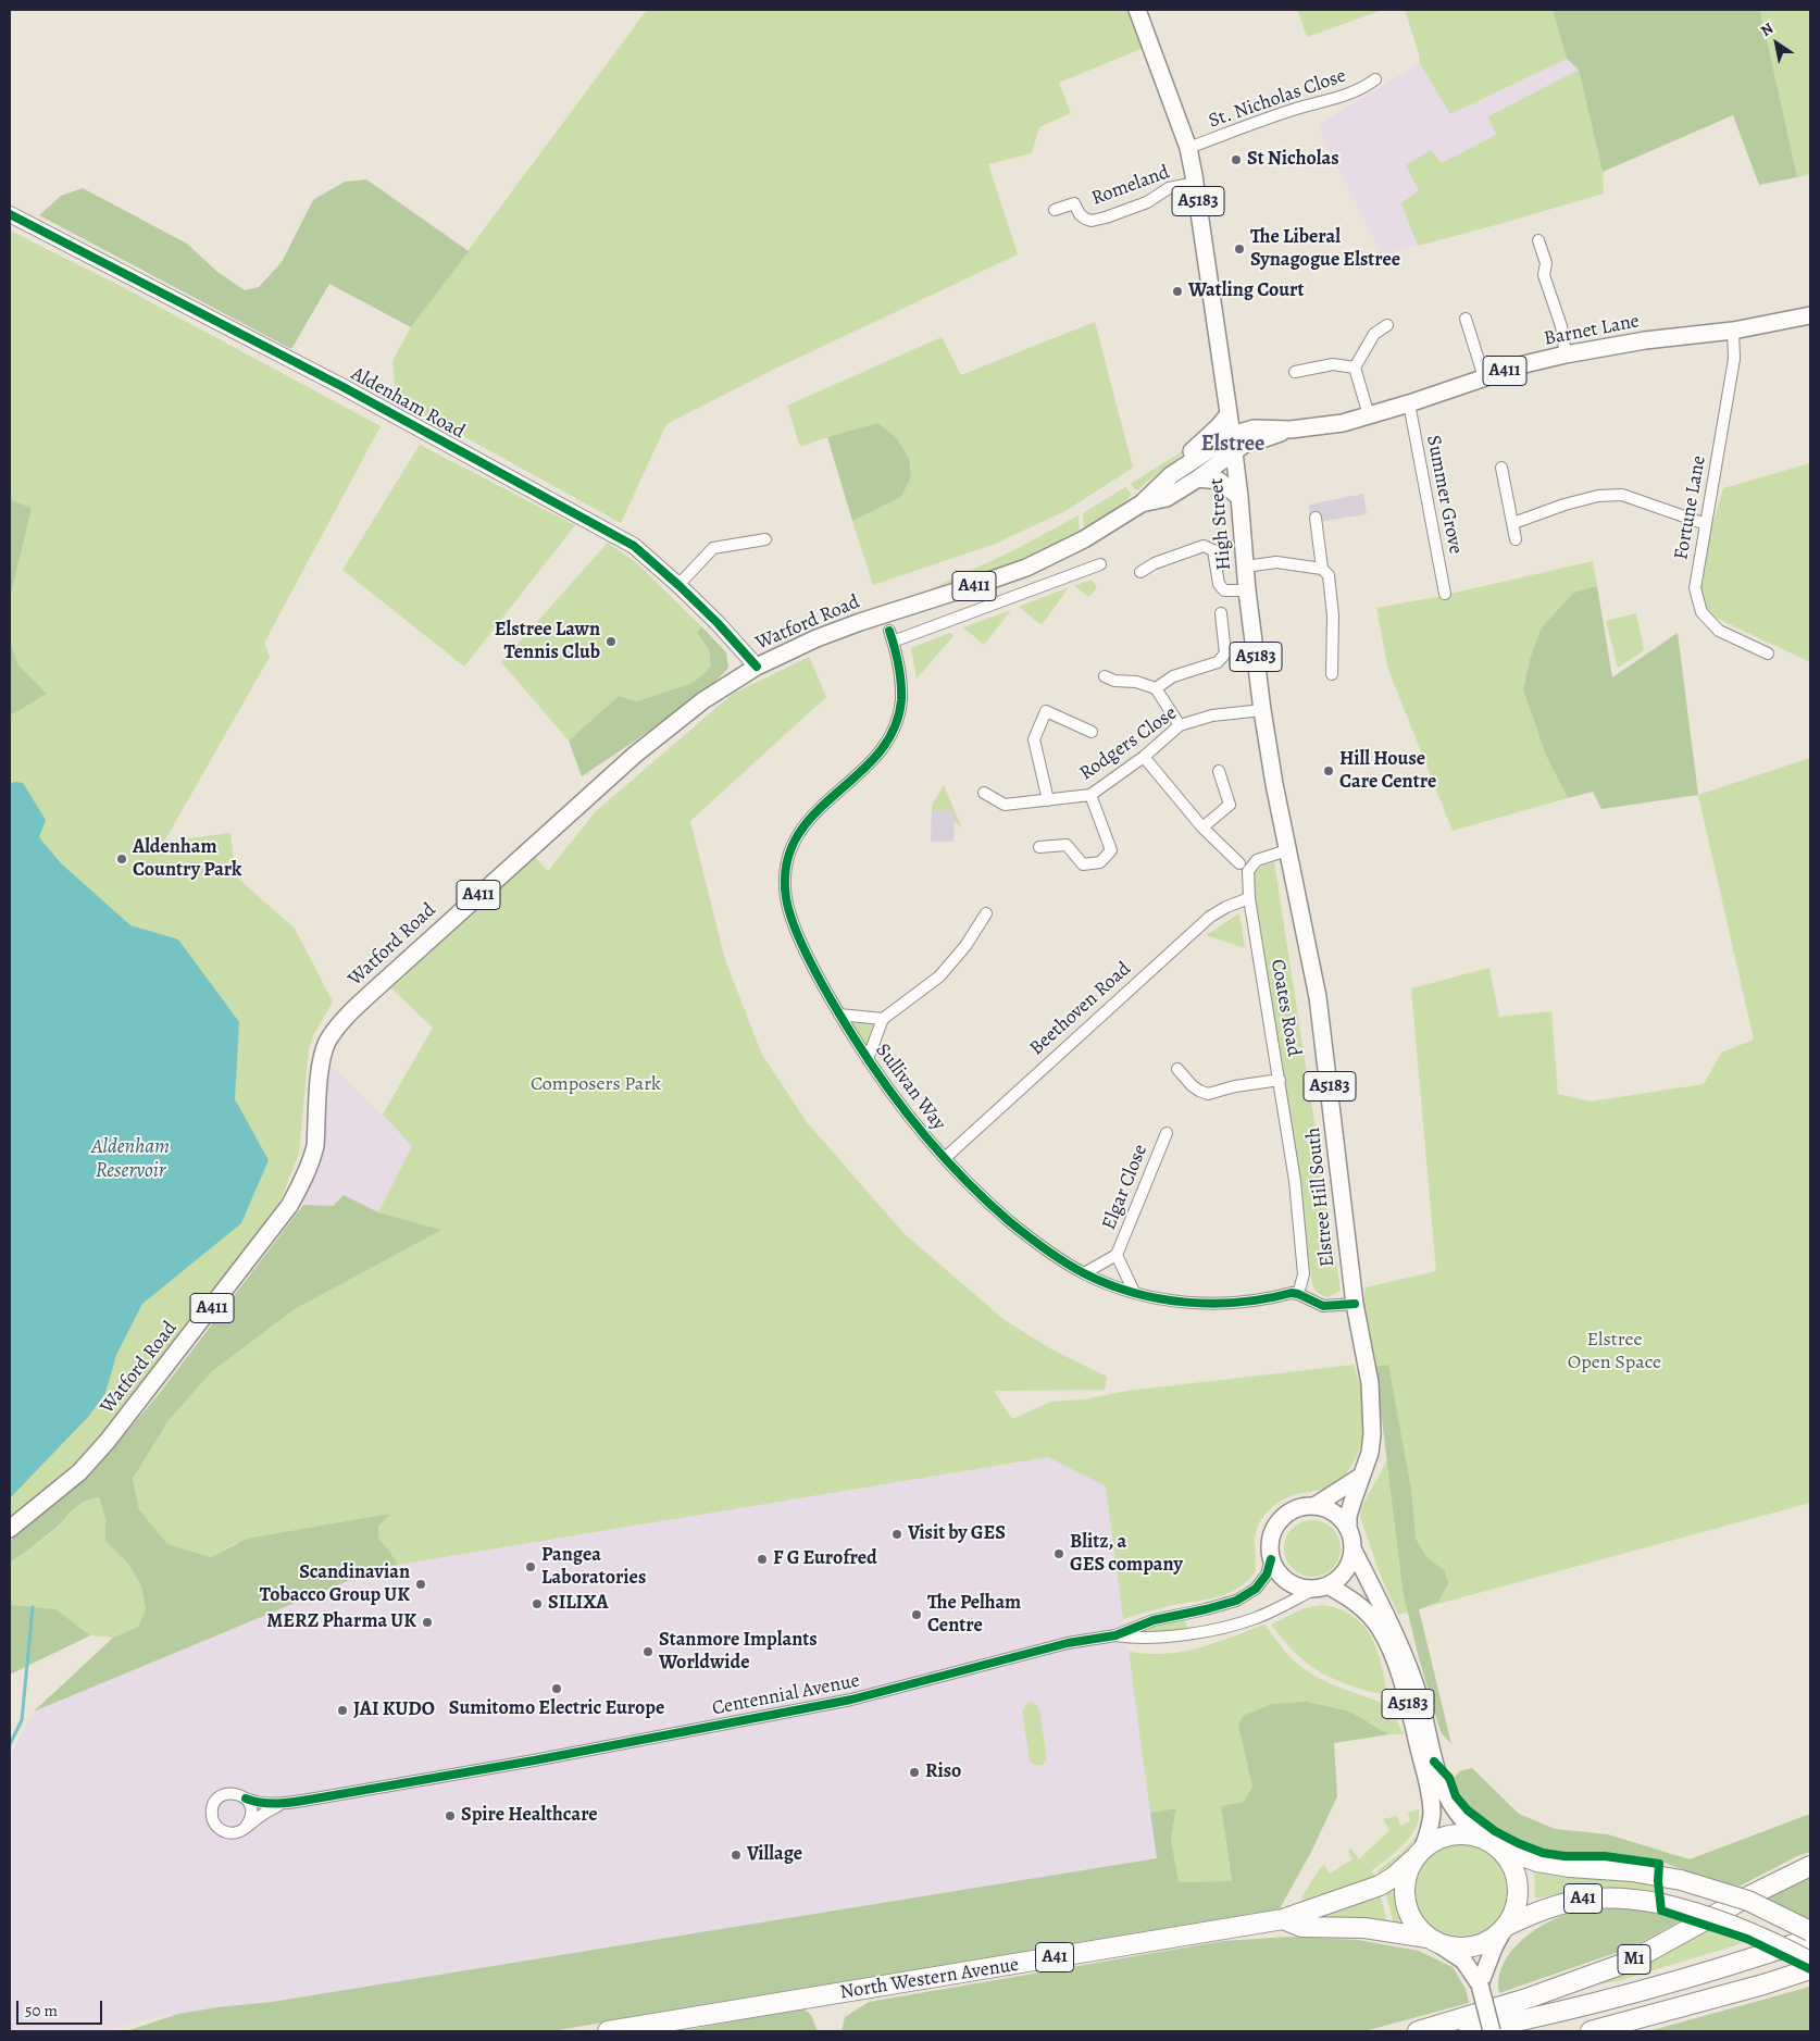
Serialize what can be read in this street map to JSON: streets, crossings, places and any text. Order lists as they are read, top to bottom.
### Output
{
  "streets": {
    "highway": ["A41", "M1", "North Western Avenue"],
    "main road": [
      "A5183",
      "Barnet Lane",
      "A411",
      "High Street",
      "Watford Road",
      "Elstree Hill South"
    ],
    "street": [
      "St. Nicholas Close",
      "Romeland",
      "Aldenham Road",
      "Summer Grove",
      "Fortune Lane",
      "Rodgers Close",
      "Coates Road",
      "Beethoven Road",
      "Sullivan Way",
      "Elgar Close",
      "Centennial Avenue"
    ]
  },
  "crossings": [
    ["St. Nicholas Close", "High Street"],
    ["Romeland", "High Street"],
    ["A5183", "Elstree Hill South"],
    ["A5183", "Centennial Avenue"],
    ["A5183", "A41"],
    ["A5183", "North Western Avenue"],
    ["Barnet Lane", "Summer Grove"],
    ["Barnet Lane", "Fortune Lane"],
    ["Barnet Lane", "High Street"],
    ["Barnet Lane", "Watford Road"],
    ["Aldenham Road", "Watford Road"],
    ["High Street", "Watford Road"],
    ["High Street", "Rodgers Close"],
    ["High Street", "Elstree Hill South"],
    ["Coates Road", "Beethoven Road"],
    ["Coates Road", "Sullivan Way"],
    ["Coates Road", "Elstree Hill South"],
    ["Beethoven Road", "Sullivan Way"],
    ["Sullivan Way", "Elgar Close"],
    ["Elstree Hill South", "Centennial Avenue"],
    ["A41", "North Western Avenue"]
  ],
  "districts": ["Elstree"],
  "water": ["Aldenham Reservoir"],
  "parks": ["Composers Park", "Elstree Open Space"],
  "places": [
    "St Nicholas",
    "The Liberal Synagogue Elstree",
    "Watling Court",
    "Elstree Lawn Tennis Club",
    "Hill House Care Centre",
    "Aldenham Country Park",
    "Visit by GES",
    "Blitz, a GES company",
    "F G Eurofred",
    "Pangea Laboratories",
    "Scandinavian Tobacco Group UK",
    "SILIXA",
    "The Pelham Centre",
    "MERZ Pharma UK",
    "Stanmore Implants Worldwide",
    "Sumitomo Electric Europe",
    "JAI KUDO",
    "Riso",
    "Spire Healthcare",
    "Village"
  ],
  "scale_bar": "50 m",
  "north": "top left"
}
